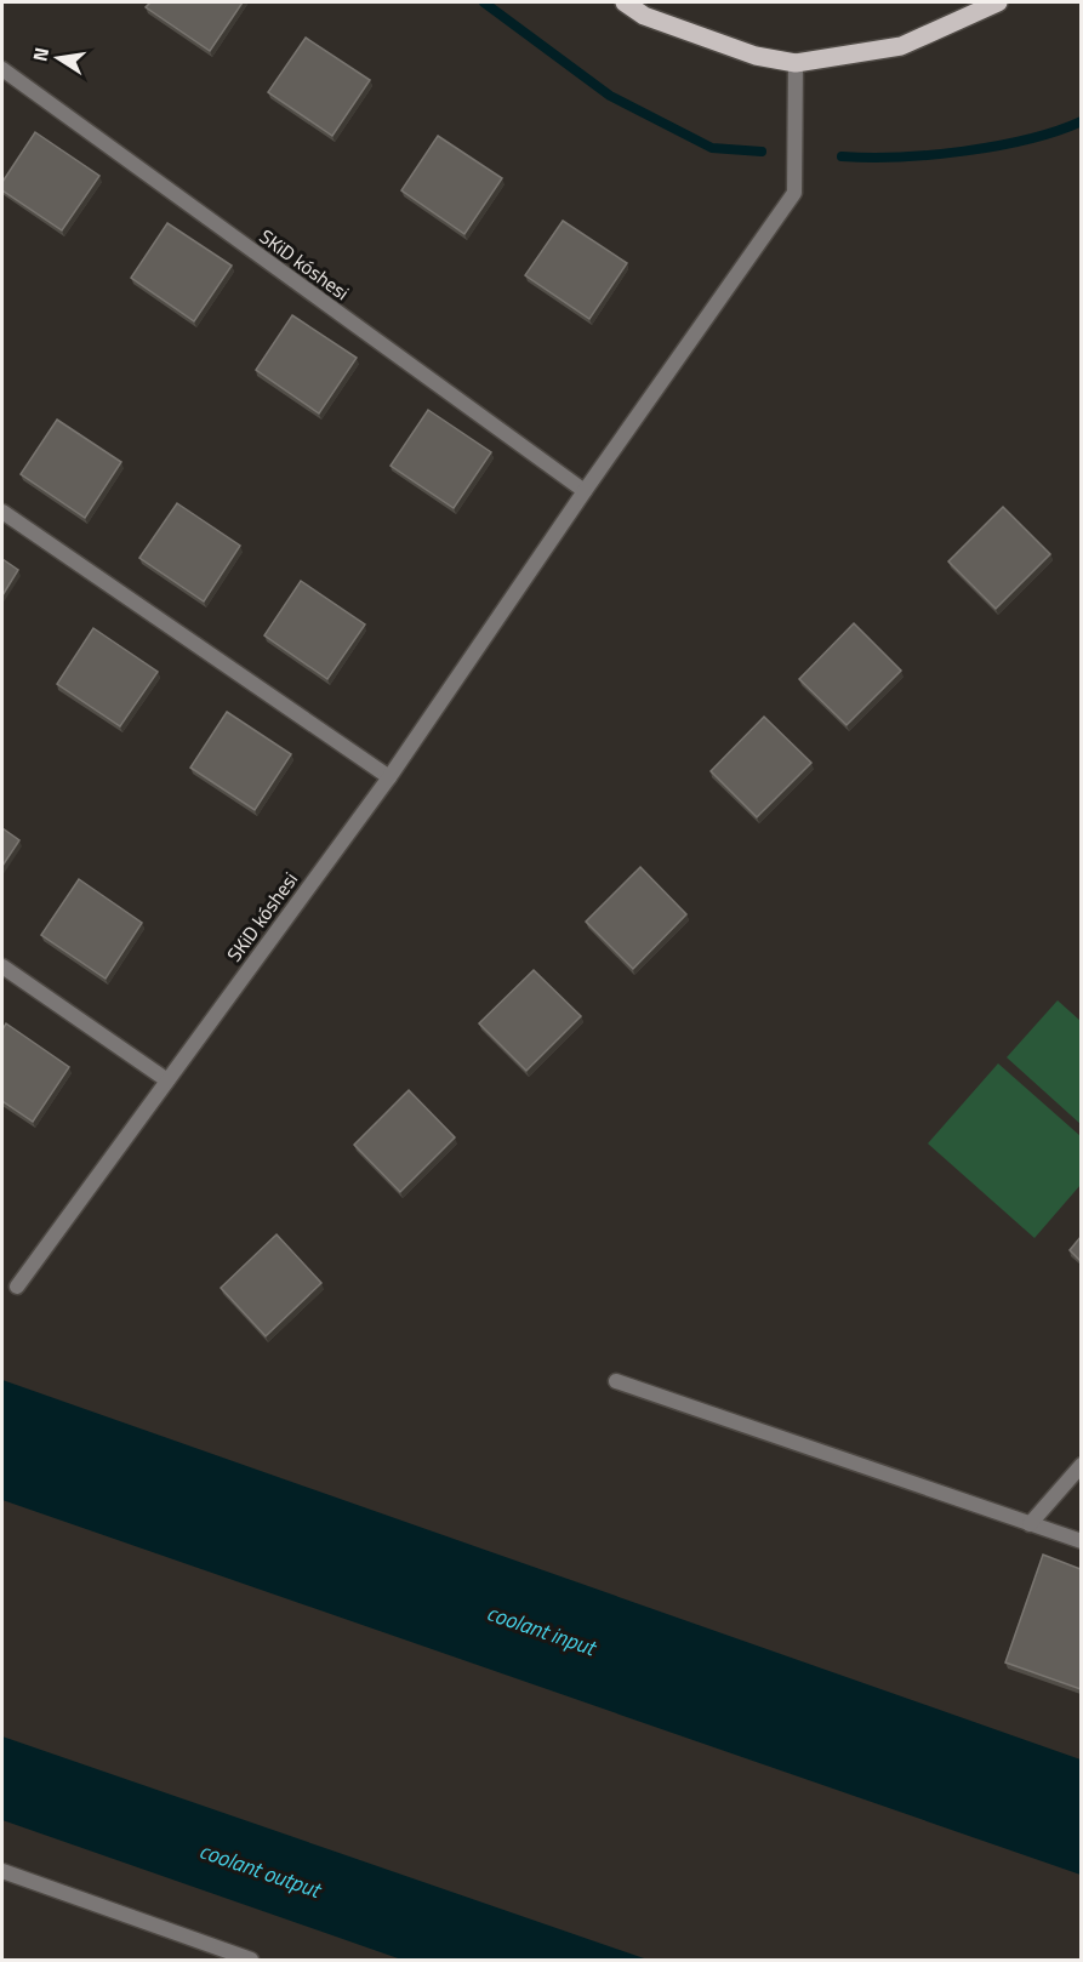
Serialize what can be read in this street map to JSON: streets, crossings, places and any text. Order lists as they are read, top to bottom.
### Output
{
  "streets": {
    "street": ["SKiD kóshesi"]
  },
  "water": ["coolant input", "coolant output"],
  "north": "left"
}
